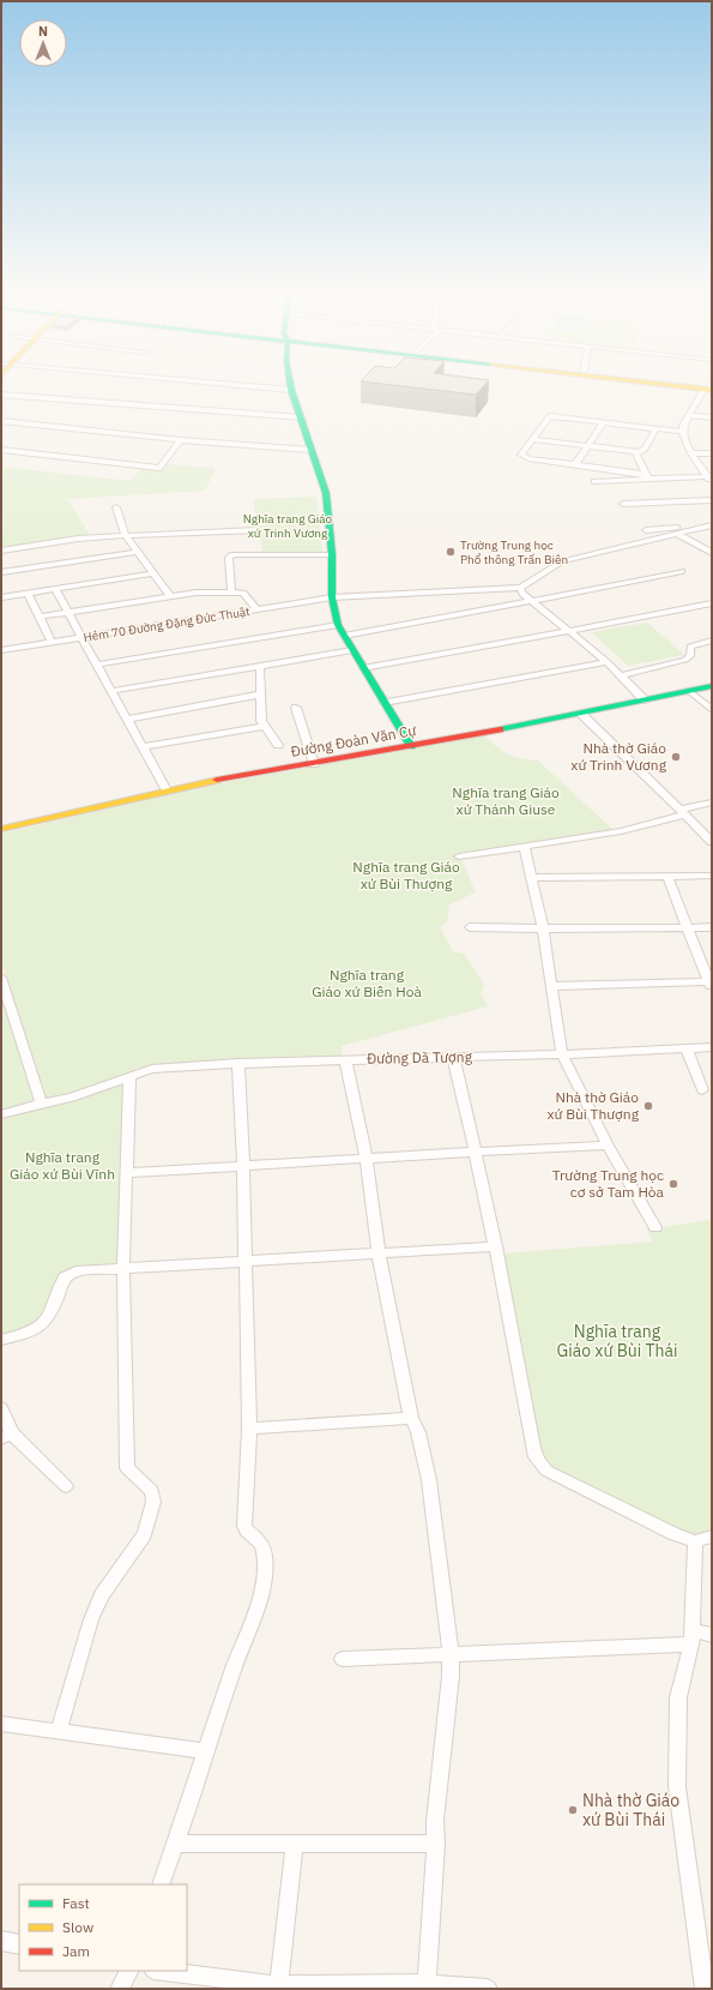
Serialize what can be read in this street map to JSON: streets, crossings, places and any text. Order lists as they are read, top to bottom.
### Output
{
  "streets": {
    "street": ["Hẻm 70 Đường Đặng Đức Thuật", "Đường Đoàn Văn Cự", "Đường Dã Tượng"]
  },
  "parks": [
    "Nghĩa trang Giáo xứ Trinh Vương",
    "Nghĩa trang Giáo xứ Thánh Giuse",
    "Nghĩa trang Giáo xứ Bùi Thượng",
    "Nghĩa trang Giáo xứ Biên Hoà",
    "Nghĩa trang Giáo xứ Bùi Vĩnh",
    "Nghĩa trang Giáo xứ Bùi Thái"
  ],
  "places": [
    "Trường Trung học Phổ thông Trấn Biên",
    "Nhà thờ Giáo xứ Trinh Vương",
    "Nhà thờ Giáo xứ Bùi Thượng",
    "Trường Trung học cơ sở Tam Hòa",
    "Nhà thờ Giáo xứ Bùi Thái"
  ],
  "legend": ["Fast", "Slow", "Jam"],
  "north": "top"
}
